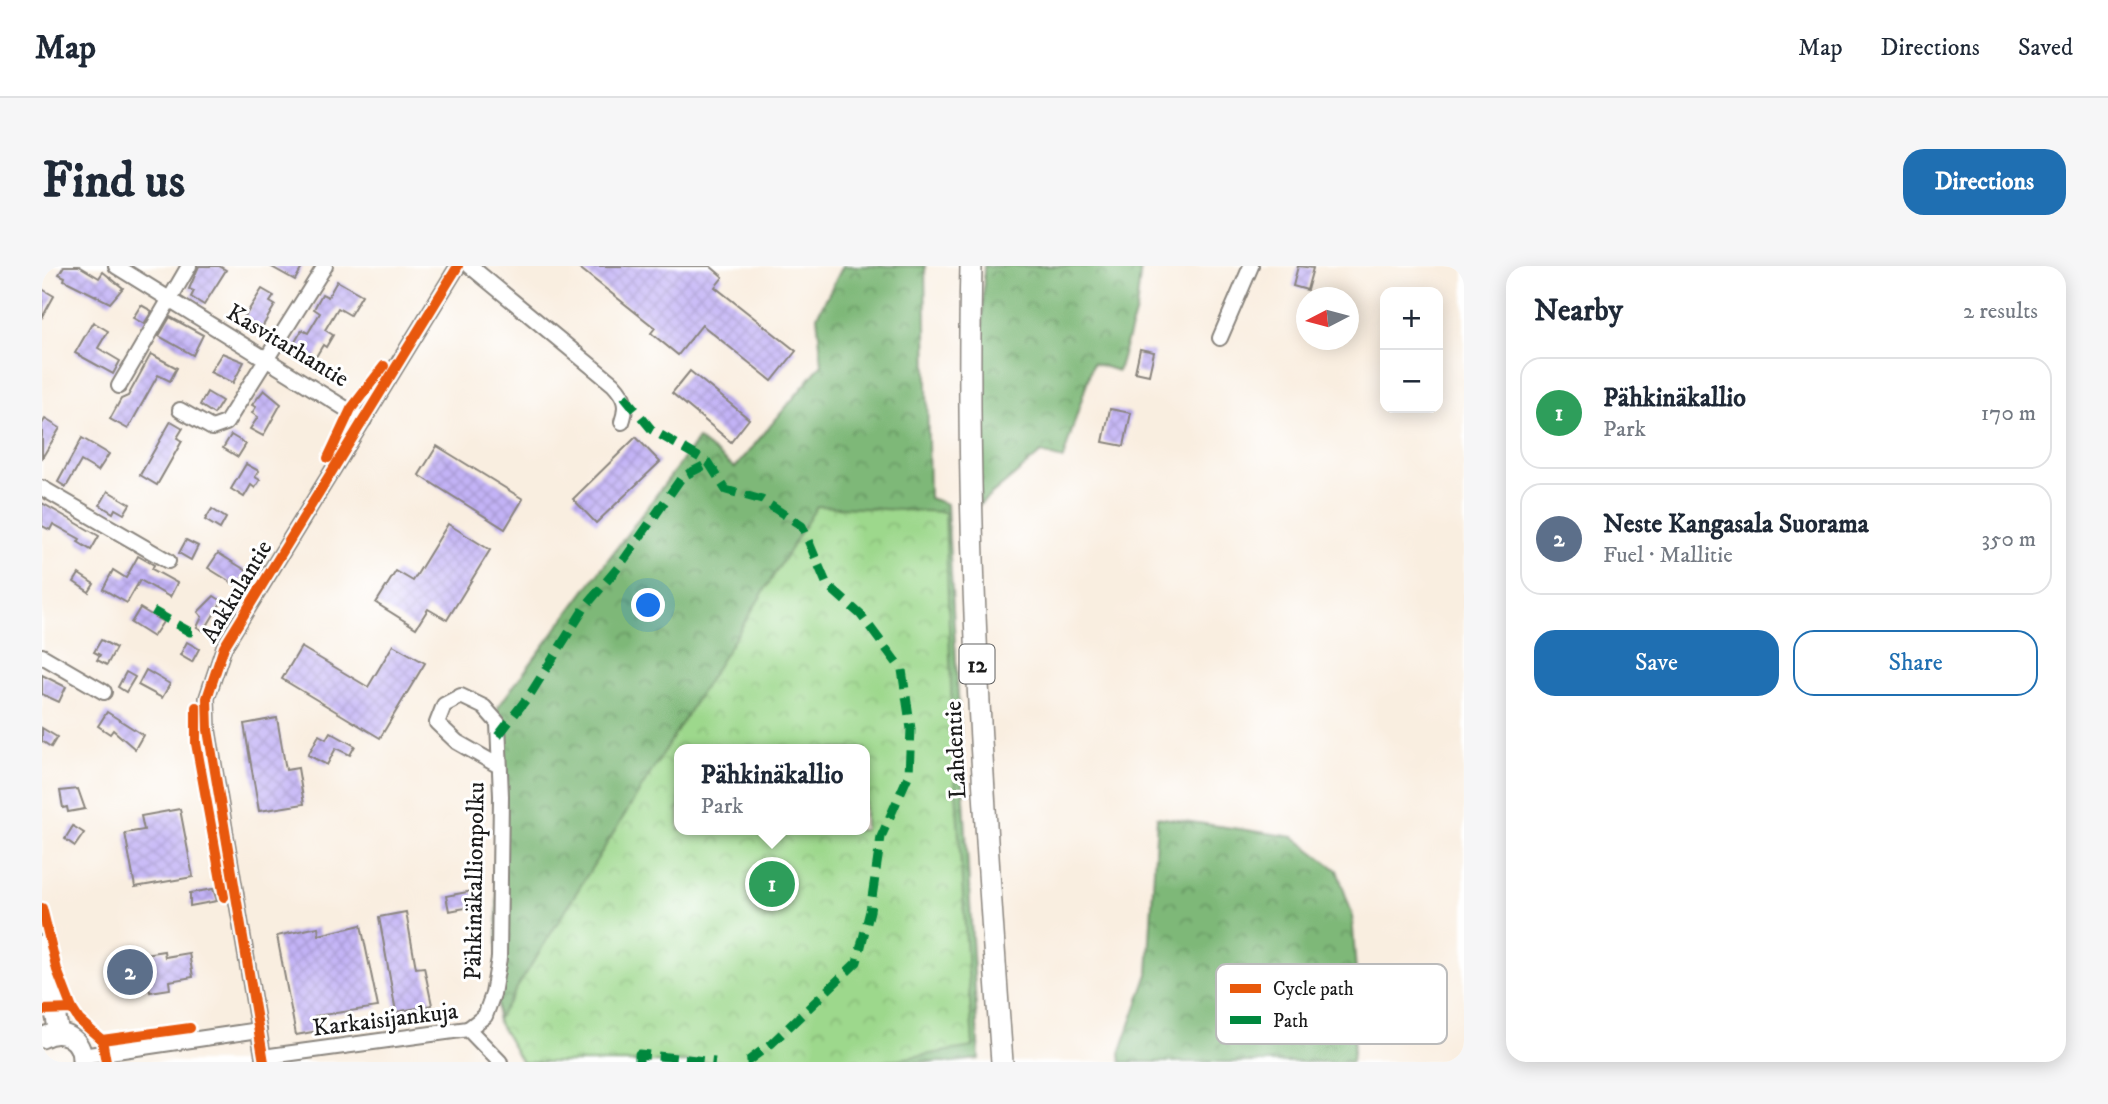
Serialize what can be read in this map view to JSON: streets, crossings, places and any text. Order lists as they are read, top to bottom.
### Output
{
  "streets": {
    "highway": ["12", "Lahdentie"],
    "street": [
      "Kasvitarhantie",
      "Aakkulantie",
      "Pähkinäkallionpolku",
      "Karkaisijankuja"
    ]
  },
  "crossings": [
    ["Kasvitarhantie", "Aakkulantie"],
    ["Aakkulantie", "Karkaisijankuja"],
    ["Pähkinäkallionpolku", "Karkaisijankuja"]
  ],
  "legend": ["Cycle path", "Path"],
  "north": "left",
  "page": {
    "header": "Map",
    "nav": ["Map", "Directions", "Saved"],
    "buttons": [
      "Directions",
      ["Save", "Share"]
    ],
    "title": "Find us",
    "heading": ["Nearby", "2 results"],
    "map_buttons": ["+", "−"],
    "list": [
      {
        "mark": "1",
        "name": "Pähkinäkallio",
        "note": "Park",
        "value": "170 m"
      },
      {
        "mark": "2",
        "name": "Neste Kangasala Suorama",
        "note": "Fuel · Mallitie",
        "value": "350 m"
      }
    ],
    "popup": ["Pähkinäkallio", "Park"],
    "pins": ["1", "2"]
  }
}
